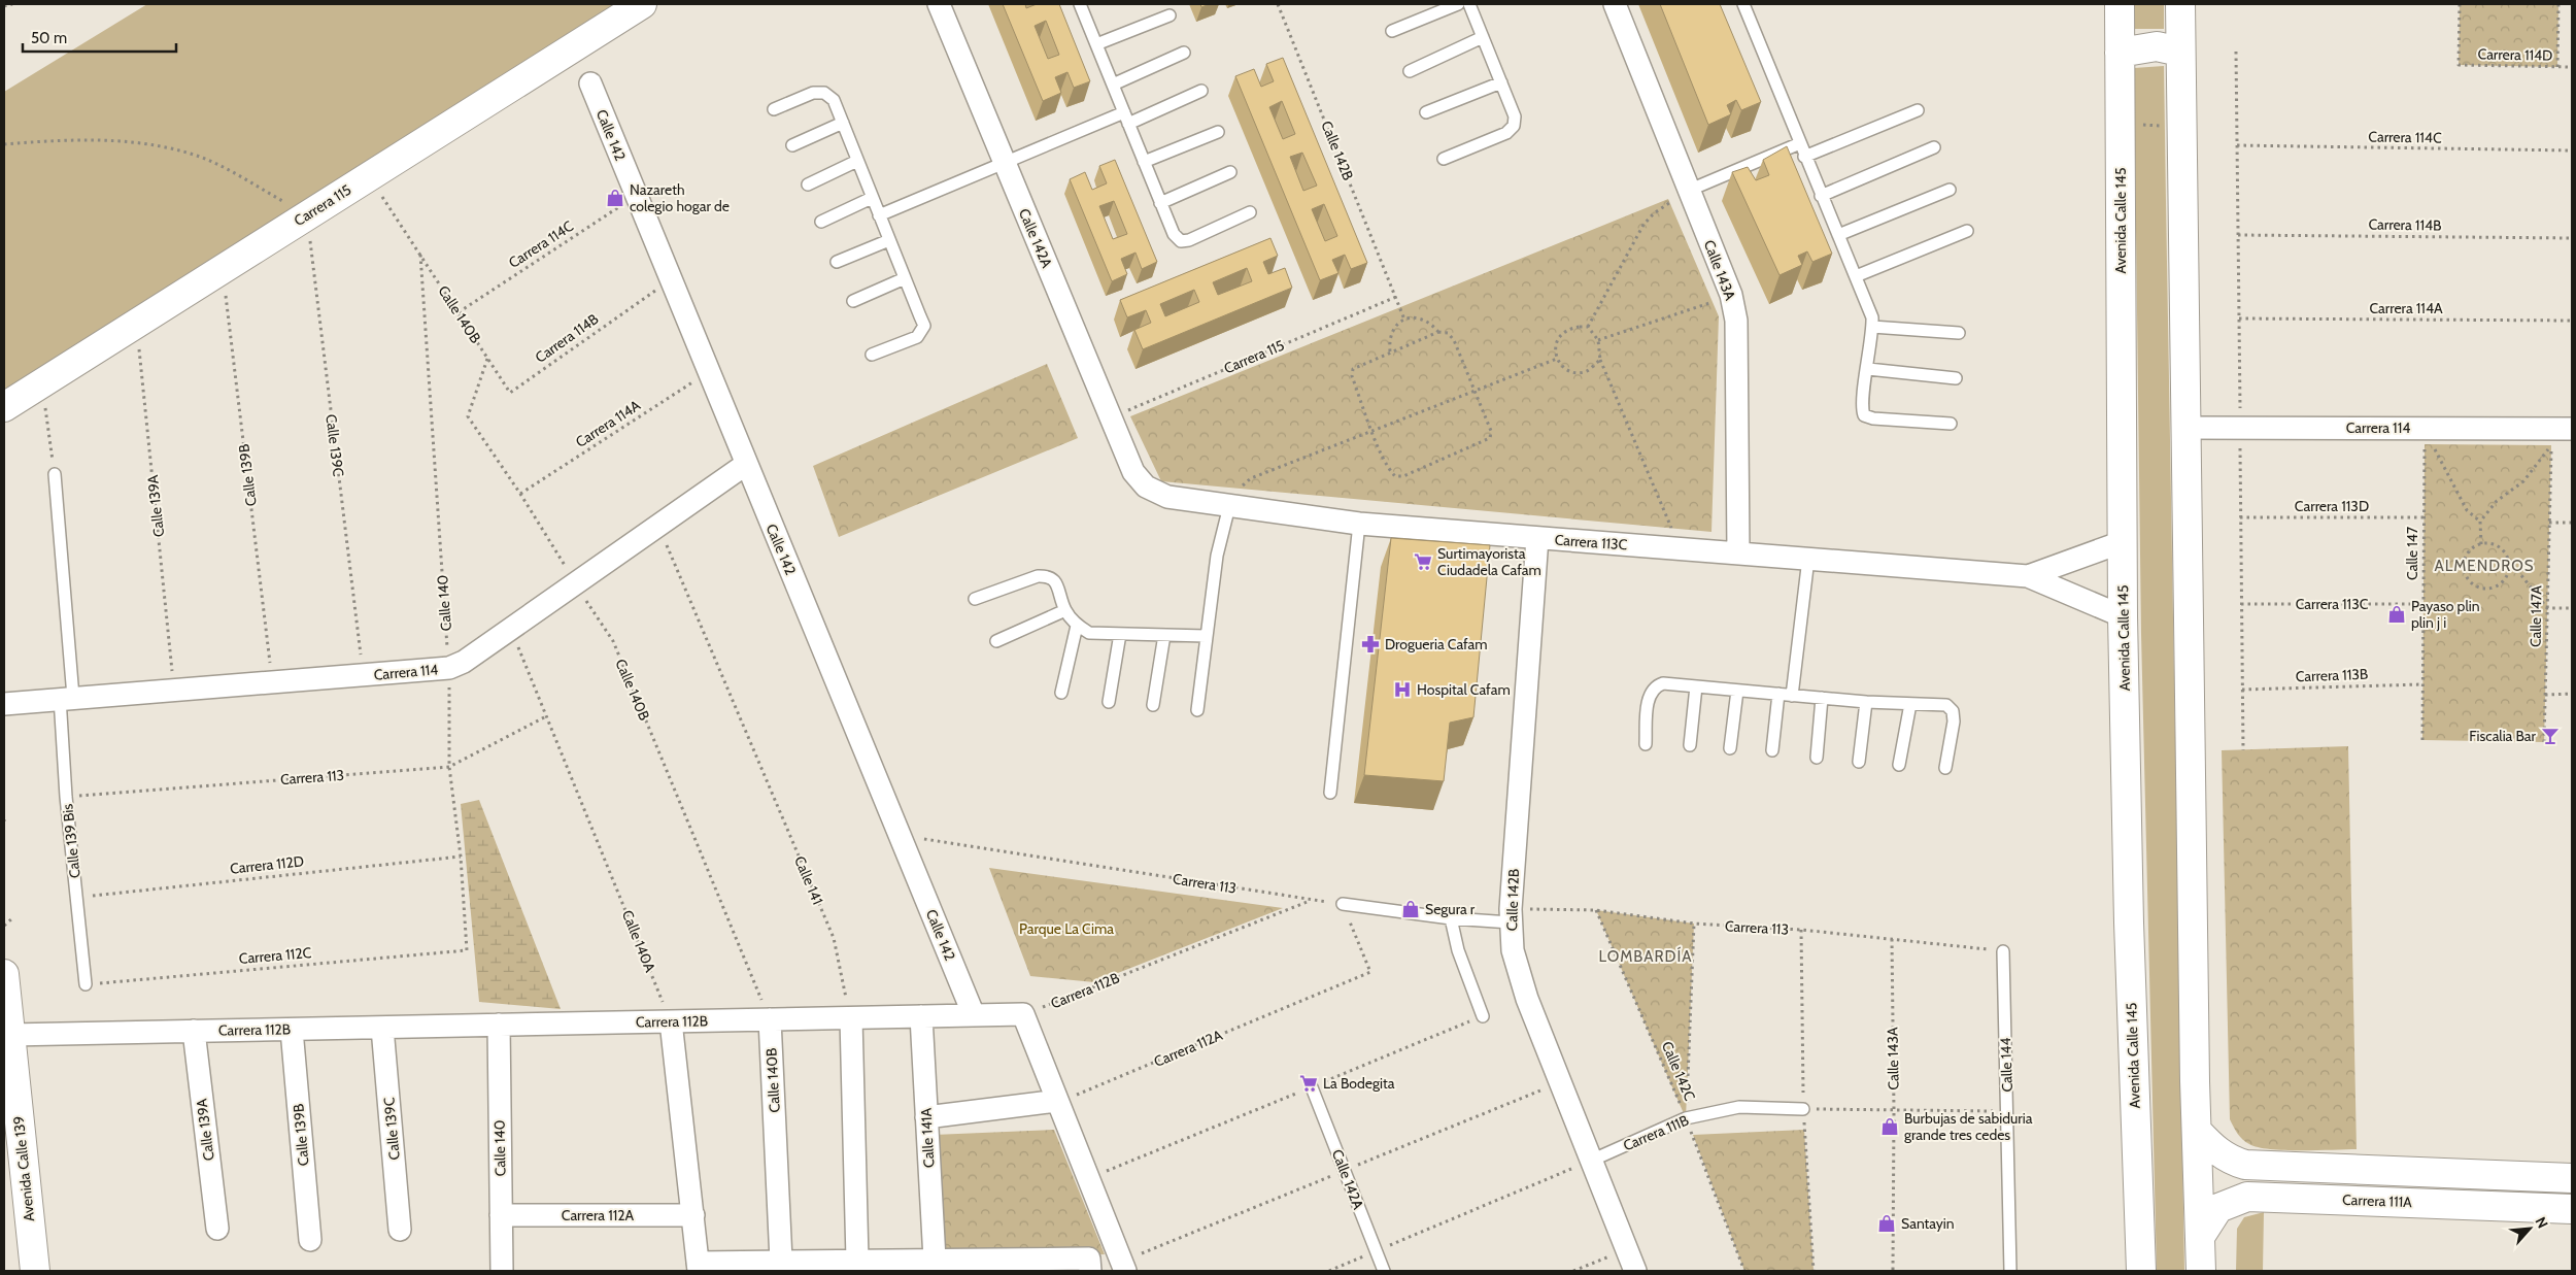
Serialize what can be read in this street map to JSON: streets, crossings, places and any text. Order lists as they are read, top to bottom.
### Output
{
  "streets": {
    "main road": [
      "Carrera 115",
      "Avenida Calle 145",
      "Avenida Calle 139",
      "Carrera 111A"
    ],
    "street": [
      "Calle 142",
      "Calle 142B",
      "Calle 142A",
      "Calle 143A",
      "Calle 140B",
      "Carrera 114",
      "Calle 139C",
      "Calle 139B",
      "Calle 139A",
      "Carrera 113C",
      "Calle 140",
      "Carrera 112B",
      "Carrera 112A",
      "Calle 141A"
    ],
    "lane": ["Calle 139 Bis", "Calle 144", "Carrera 111B"],
    "path": [
      "Carrera 114D",
      "Carrera 114C",
      "Carrera 114B",
      "Carrera 114A",
      "Carrera 113D",
      "Calle 147",
      "Calle 147A",
      "Carrera 113B",
      "Carrera 113",
      "Carrera 112D",
      "Calle 141",
      "Calle 140A",
      "Carrera 112C",
      "Calle 142C"
    ]
  },
  "crossings": [
    ["Calle 142", "Carrera 114C"],
    ["Calle 142", "Carrera 114B"],
    ["Calle 142", "Carrera 114A"],
    ["Calle 142", "Carrera 114"],
    ["Calle 142", "Carrera 113"],
    ["Calle 142", "Carrera 112B"],
    ["Carrera 114C", "Calle 140B"],
    ["Calle 142B", "Carrera 115"],
    ["Calle 142B", "Carrera 113C"],
    ["Calle 142B", "Carrera 113"],
    ["Calle 142B", "Carrera 111B"],
    ["Carrera 115", "Calle 142A"],
    ["Carrera 115", "Calle 140B"],
    ["Carrera 115", "Calle 139C"],
    ["Carrera 115", "Calle 139B"],
    ["Carrera 115", "Calle 139A"],
    ["Avenida Calle 145", "Carrera 113C"],
    ["Carrera 114B", "Calle 140B"],
    ["Calle 142A", "Carrera 113C"],
    ["Calle 143A", "Carrera 113C"],
    ["Calle 143A", "Carrera 113"],
    ["Carrera 114A", "Calle 140B"],
    ["Calle 140B", "Carrera 114"],
    ["Calle 140B", "Calle 140"],
    ["Calle 140B", "Carrera 112B"],
    ["Carrera 114", "Calle 139C"],
    ["Carrera 114", "Calle 139B"],
    ["Carrera 114", "Calle 139A"],
    ["Carrera 114", "Calle 147"],
    ["Carrera 114", "Calle 140"],
    ["Carrera 114", "Calle 139 Bis"],
    ["Carrera 114", "Calle 141"],
    ["Carrera 114", "Calle 140A"],
    ["Calle 139C", "Carrera 112B"],
    ["Calle 139B", "Carrera 112B"],
    ["Calle 139A", "Carrera 112B"],
    ["Carrera 113D", "Calle 147"],
    ["Carrera 113C", "Calle 147"],
    ["Calle 147", "Carrera 113B"],
    ["Calle 140", "Carrera 113"],
    ["Calle 140", "Carrera 112D"],
    ["Calle 140", "Carrera 112C"],
    ["Calle 140", "Carrera 112B"],
    ["Calle 140", "Carrera 112A"],
    ["Carrera 113", "Calle 139 Bis"],
    ["Carrera 113", "Calle 140A"],
    ["Carrera 113", "Carrera 112B"],
    ["Carrera 113", "Carrera 112A"],
    ["Carrera 113", "Calle 144"],
    ["Carrera 113", "Calle 142C"],
    ["Calle 139 Bis", "Carrera 112D"],
    ["Calle 139 Bis", "Carrera 112C"],
    ["Calle 141", "Carrera 112B"],
    ["Calle 140A", "Carrera 112B"],
    ["Carrera 112B", "Calle 141A"],
    ["Carrera 112B", "Avenida Calle 139"],
    ["Calle 142C", "Carrera 111B"]
  ],
  "districts": ["ALMENDROS", "LOMBARDÍA"],
  "parks": ["Parque La Cima"],
  "places": {
    "shop": [
      "Nazareth colegio hogar de",
      "Payaso plin plin j i",
      "Segura r",
      "Burbujas de sabiduria grande tres cedes",
      "Santayin"
    ],
    "supermarket": ["Surtimayorista Ciudadela Cafam", "La Bodegita"],
    "pharmacy": ["Drogueria Cafam"],
    "hospital": ["Hospital Cafam"],
    "bar": ["Fiscalia Bar"]
  },
  "scale_bar": "50 m",
  "north": "top right"
}
